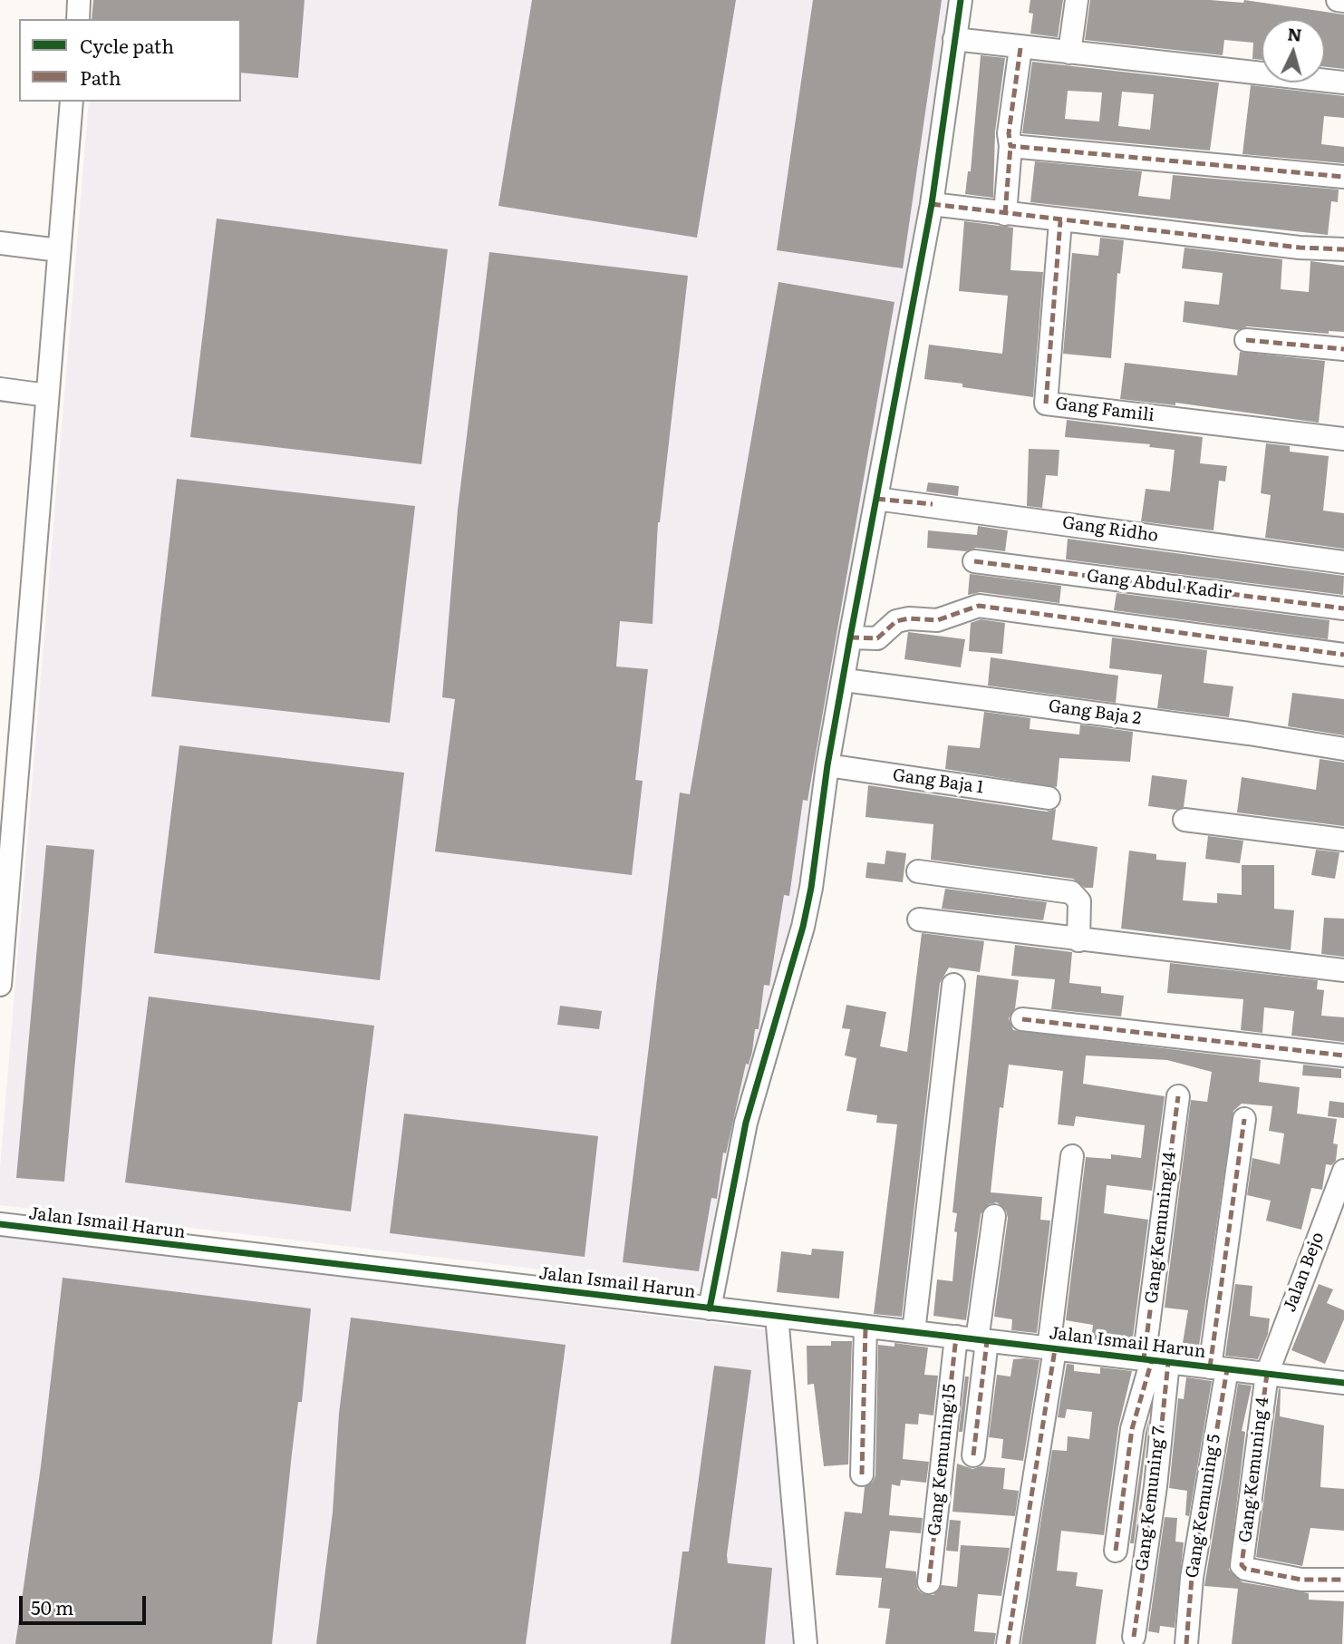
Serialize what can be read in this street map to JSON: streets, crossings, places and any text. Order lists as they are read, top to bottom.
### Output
{
  "streets": {
    "street": [
      "Gang Famili",
      "Gang Ridho",
      "Gang Abdul Kadir",
      "Gang Baja 2",
      "Gang Baja 1",
      "Jalan Ismail Harun",
      "Gang Kemuning 14",
      "Jalan Bejo",
      "Gang Kemuning 15",
      "Gang Kemuning 4",
      "Gang Kemuning 7",
      "Gang Kemuning 5"
    ]
  },
  "crossings": [
    ["Jalan Ismail Harun", "Gang Kemuning 14"],
    ["Jalan Ismail Harun", "Jalan Bejo"],
    ["Jalan Ismail Harun", "Gang Kemuning 15"],
    ["Jalan Ismail Harun", "Gang Kemuning 4"],
    ["Jalan Ismail Harun", "Gang Kemuning 7"],
    ["Jalan Ismail Harun", "Gang Kemuning 5"],
    ["Gang Kemuning 14", "Gang Kemuning 7"],
    ["Jalan Bejo", "Gang Kemuning 4"]
  ],
  "legend": ["Cycle path", "Path"],
  "scale_bar": "50 m",
  "north": "top"
}
